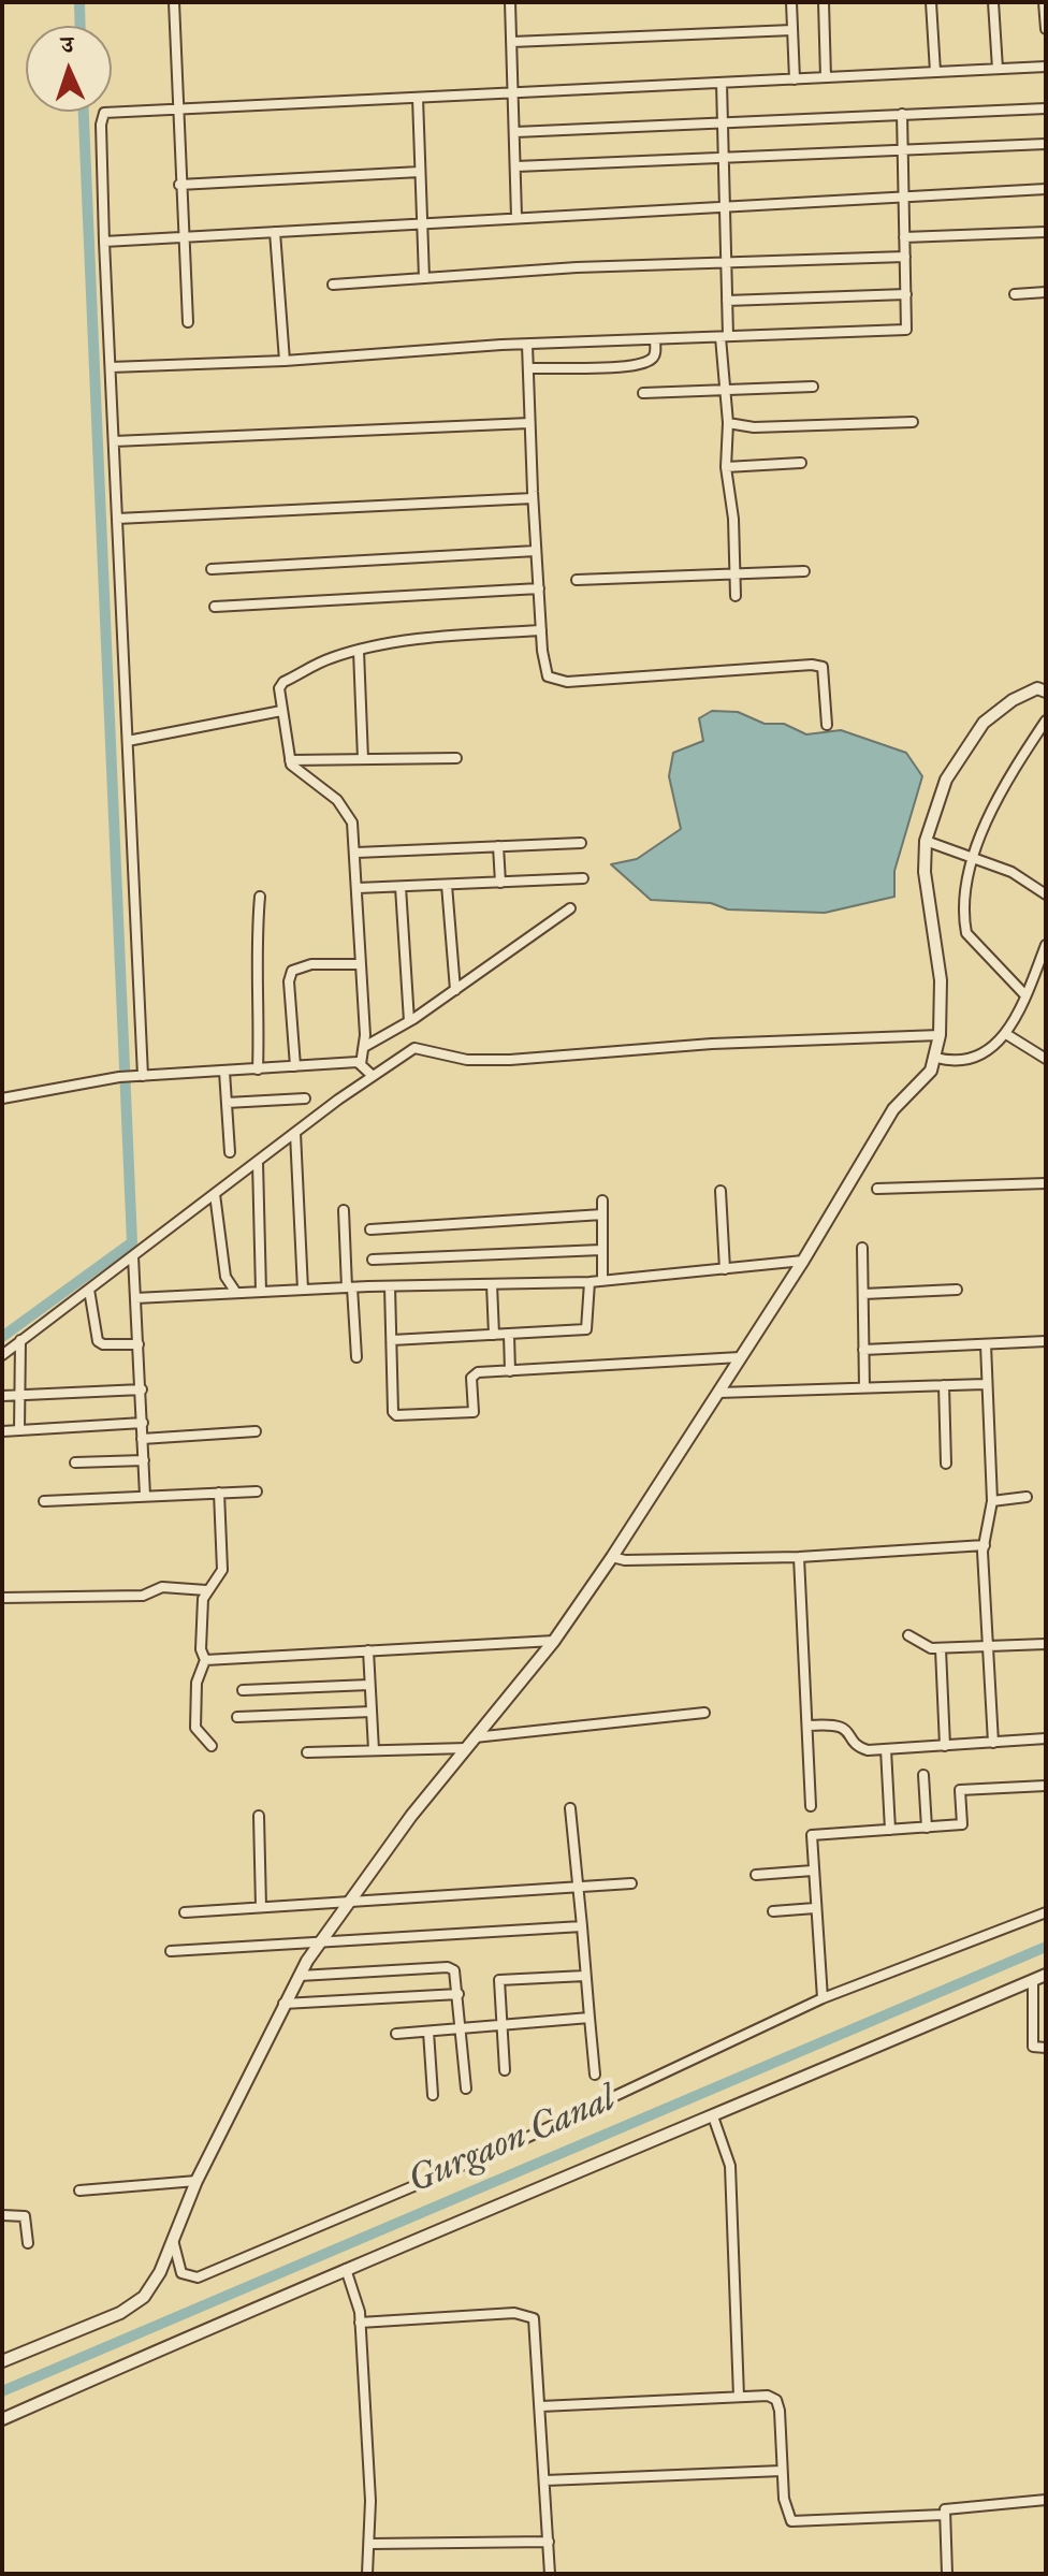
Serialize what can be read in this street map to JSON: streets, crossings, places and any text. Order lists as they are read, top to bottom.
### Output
{
  "water": ["Gurgaon Canal"],
  "north": "top"
}
